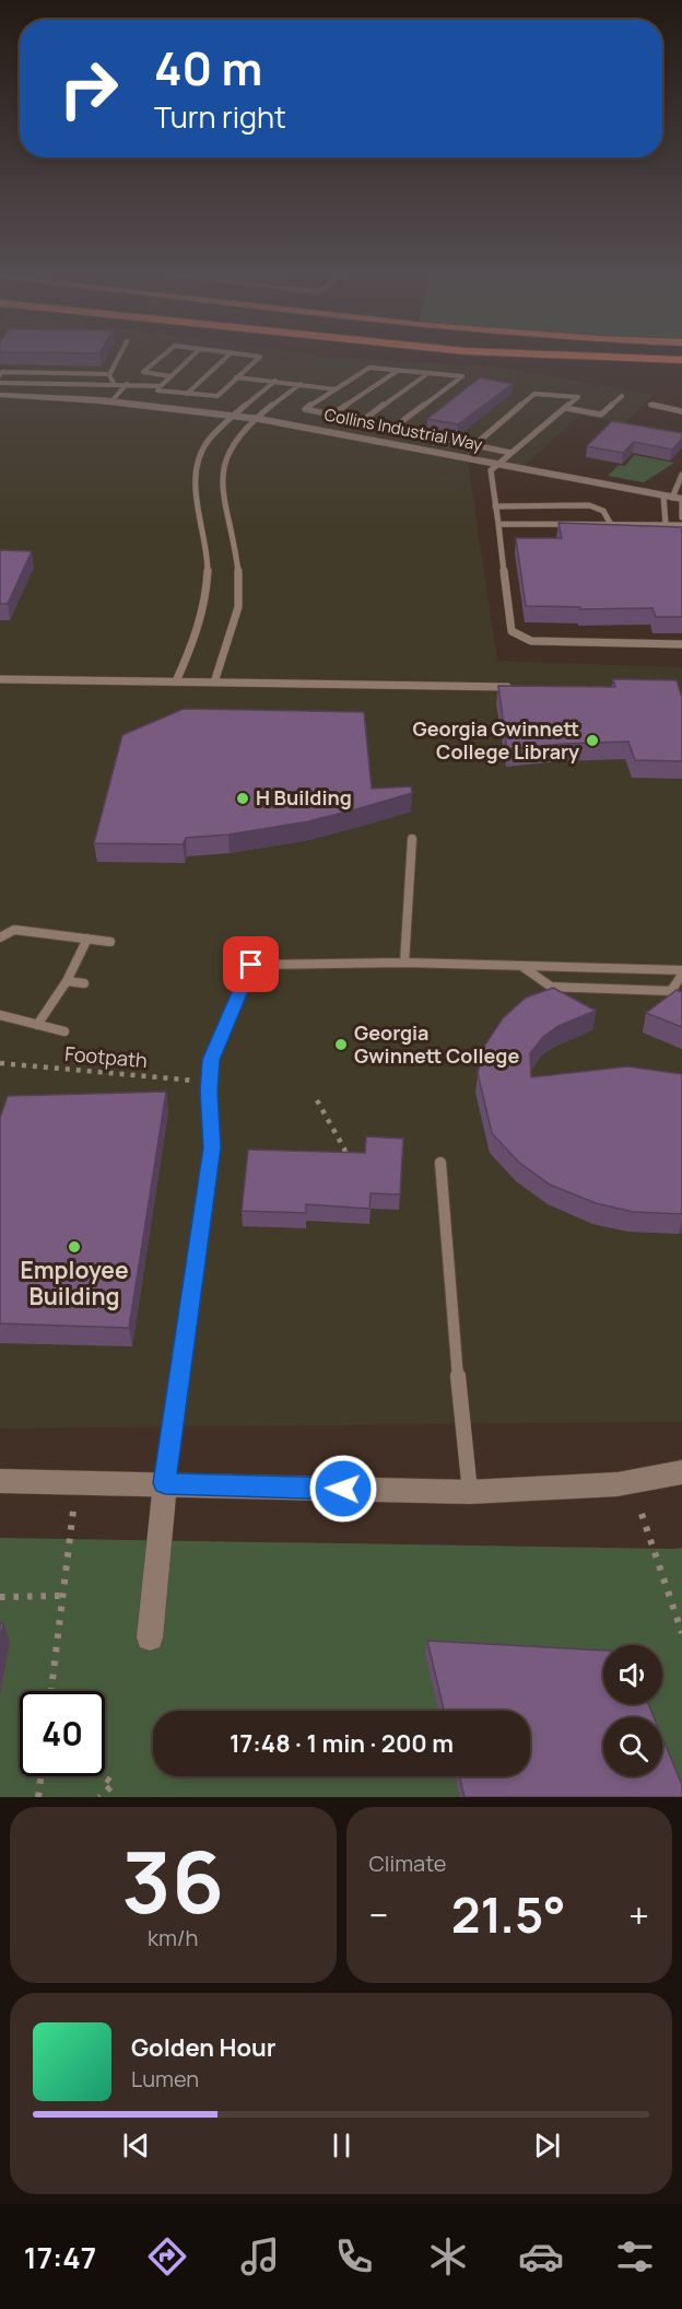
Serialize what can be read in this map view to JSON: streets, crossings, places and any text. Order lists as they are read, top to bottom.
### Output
{
  "streets": {
    "street": ["Collins Industrial Way"],
    "path": ["Footpath"]
  },
  "places": [
    "Georgia Gwinnett College Library",
    "H Building",
    "Georgia Gwinnett College",
    "Employee Building"
  ],
  "page": {
    "turn": ["40 m", "Turn right"],
    "limit": "40",
    "trip": "17:48 · 1 min · 200 m",
    "tile": [
      ["36", "km/h"],
      "Climate"
    ],
    "heat": ["−", "21.5°", "+"],
    "song": ["Golden Hour", "Lumen"],
    "tabs": "17:47"
  }
}
